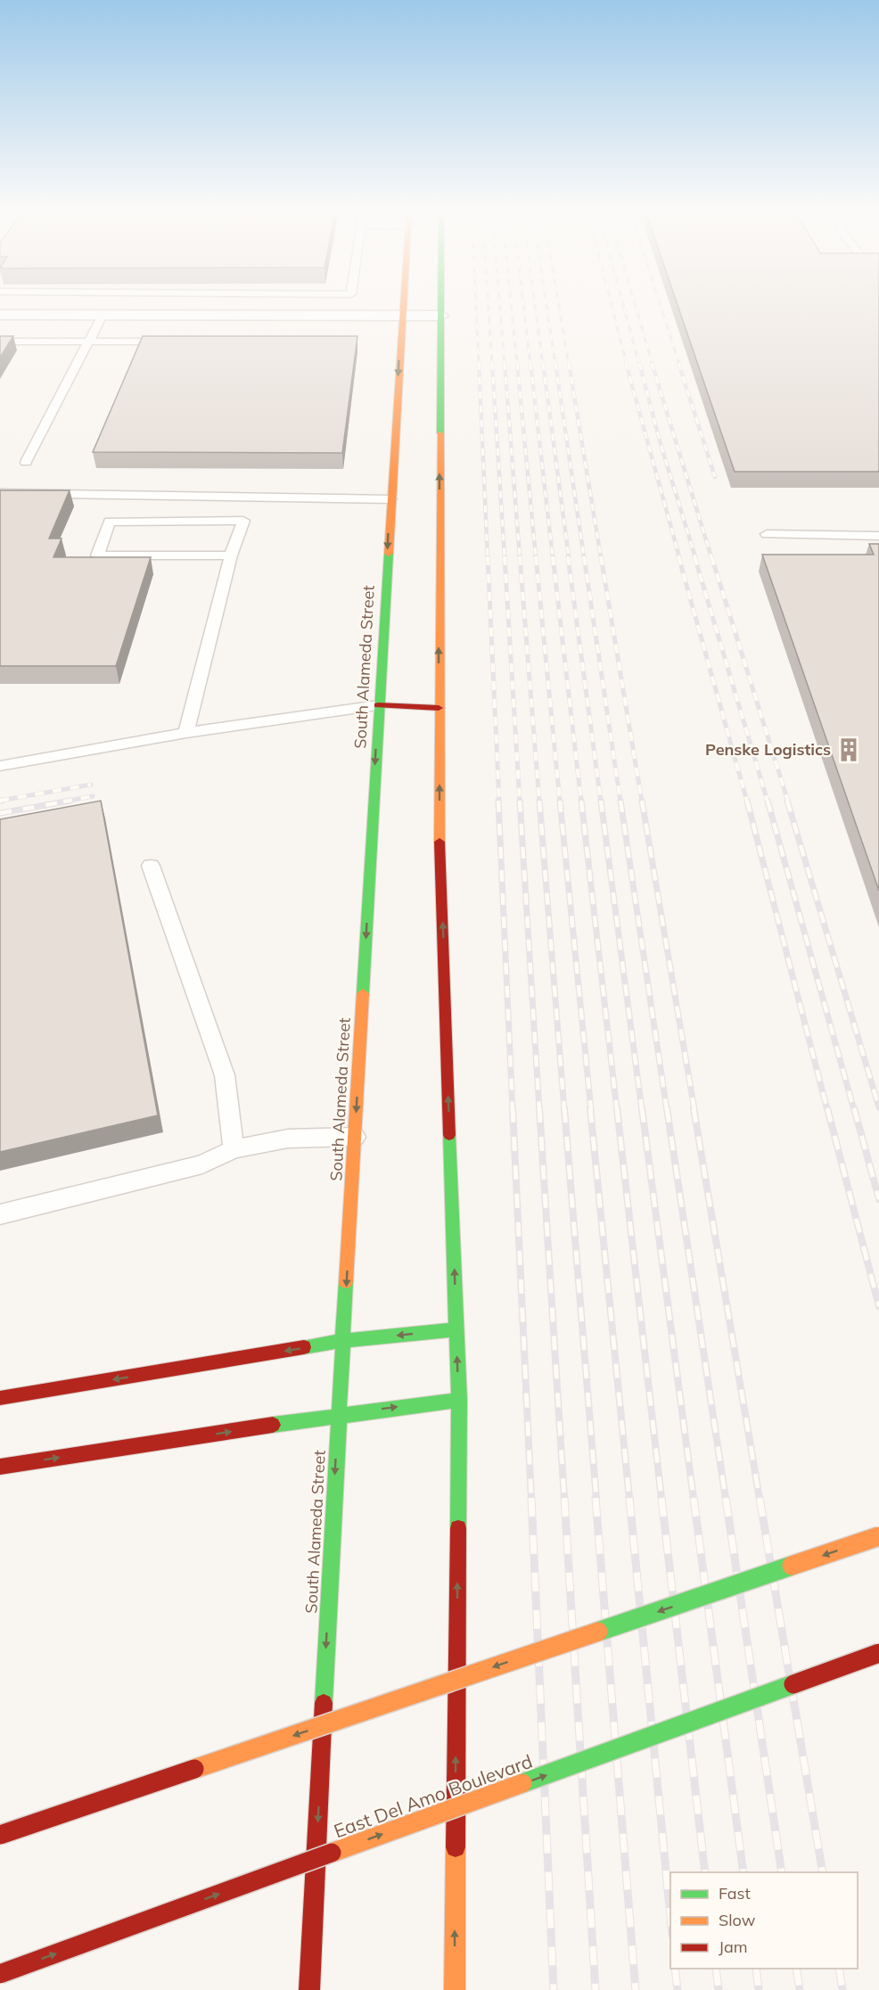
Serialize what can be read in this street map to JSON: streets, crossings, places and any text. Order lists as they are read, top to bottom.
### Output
{
  "streets": {
    "main road": ["South Alameda Street", "East Del Amo Boulevard"]
  },
  "one_way": ["East Del Amo Boulevard"],
  "places": {
    "building": ["Penske Logistics"]
  },
  "legend": ["Fast", "Slow", "Jam"]
}
